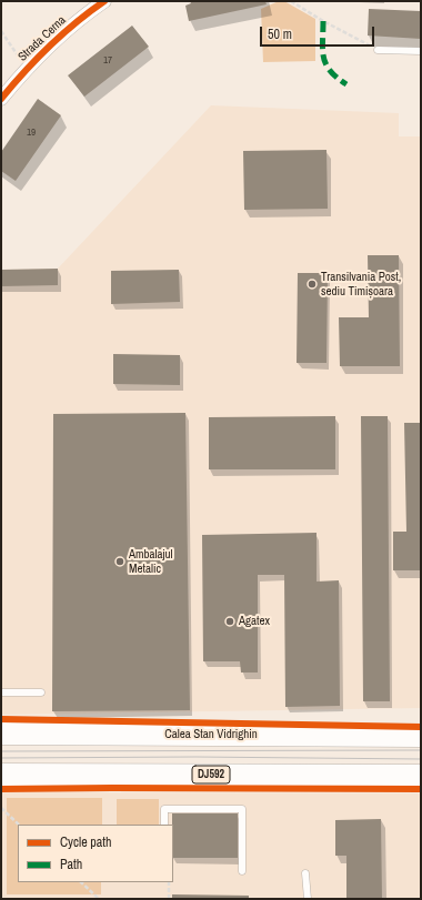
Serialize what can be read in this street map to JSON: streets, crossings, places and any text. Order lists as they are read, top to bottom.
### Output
{
  "streets": {
    "main road": ["Calea Stan Vidrighin", "DJ592"],
    "street": ["Strada Cerna"]
  },
  "places": ["Transilvania Post, sediu Timișoara", "Ambalajul Metalic", "Agatex"],
  "house_numbers": ["17", "19"],
  "legend": ["Cycle path", "Path"],
  "scale_bar": "50 m"
}
